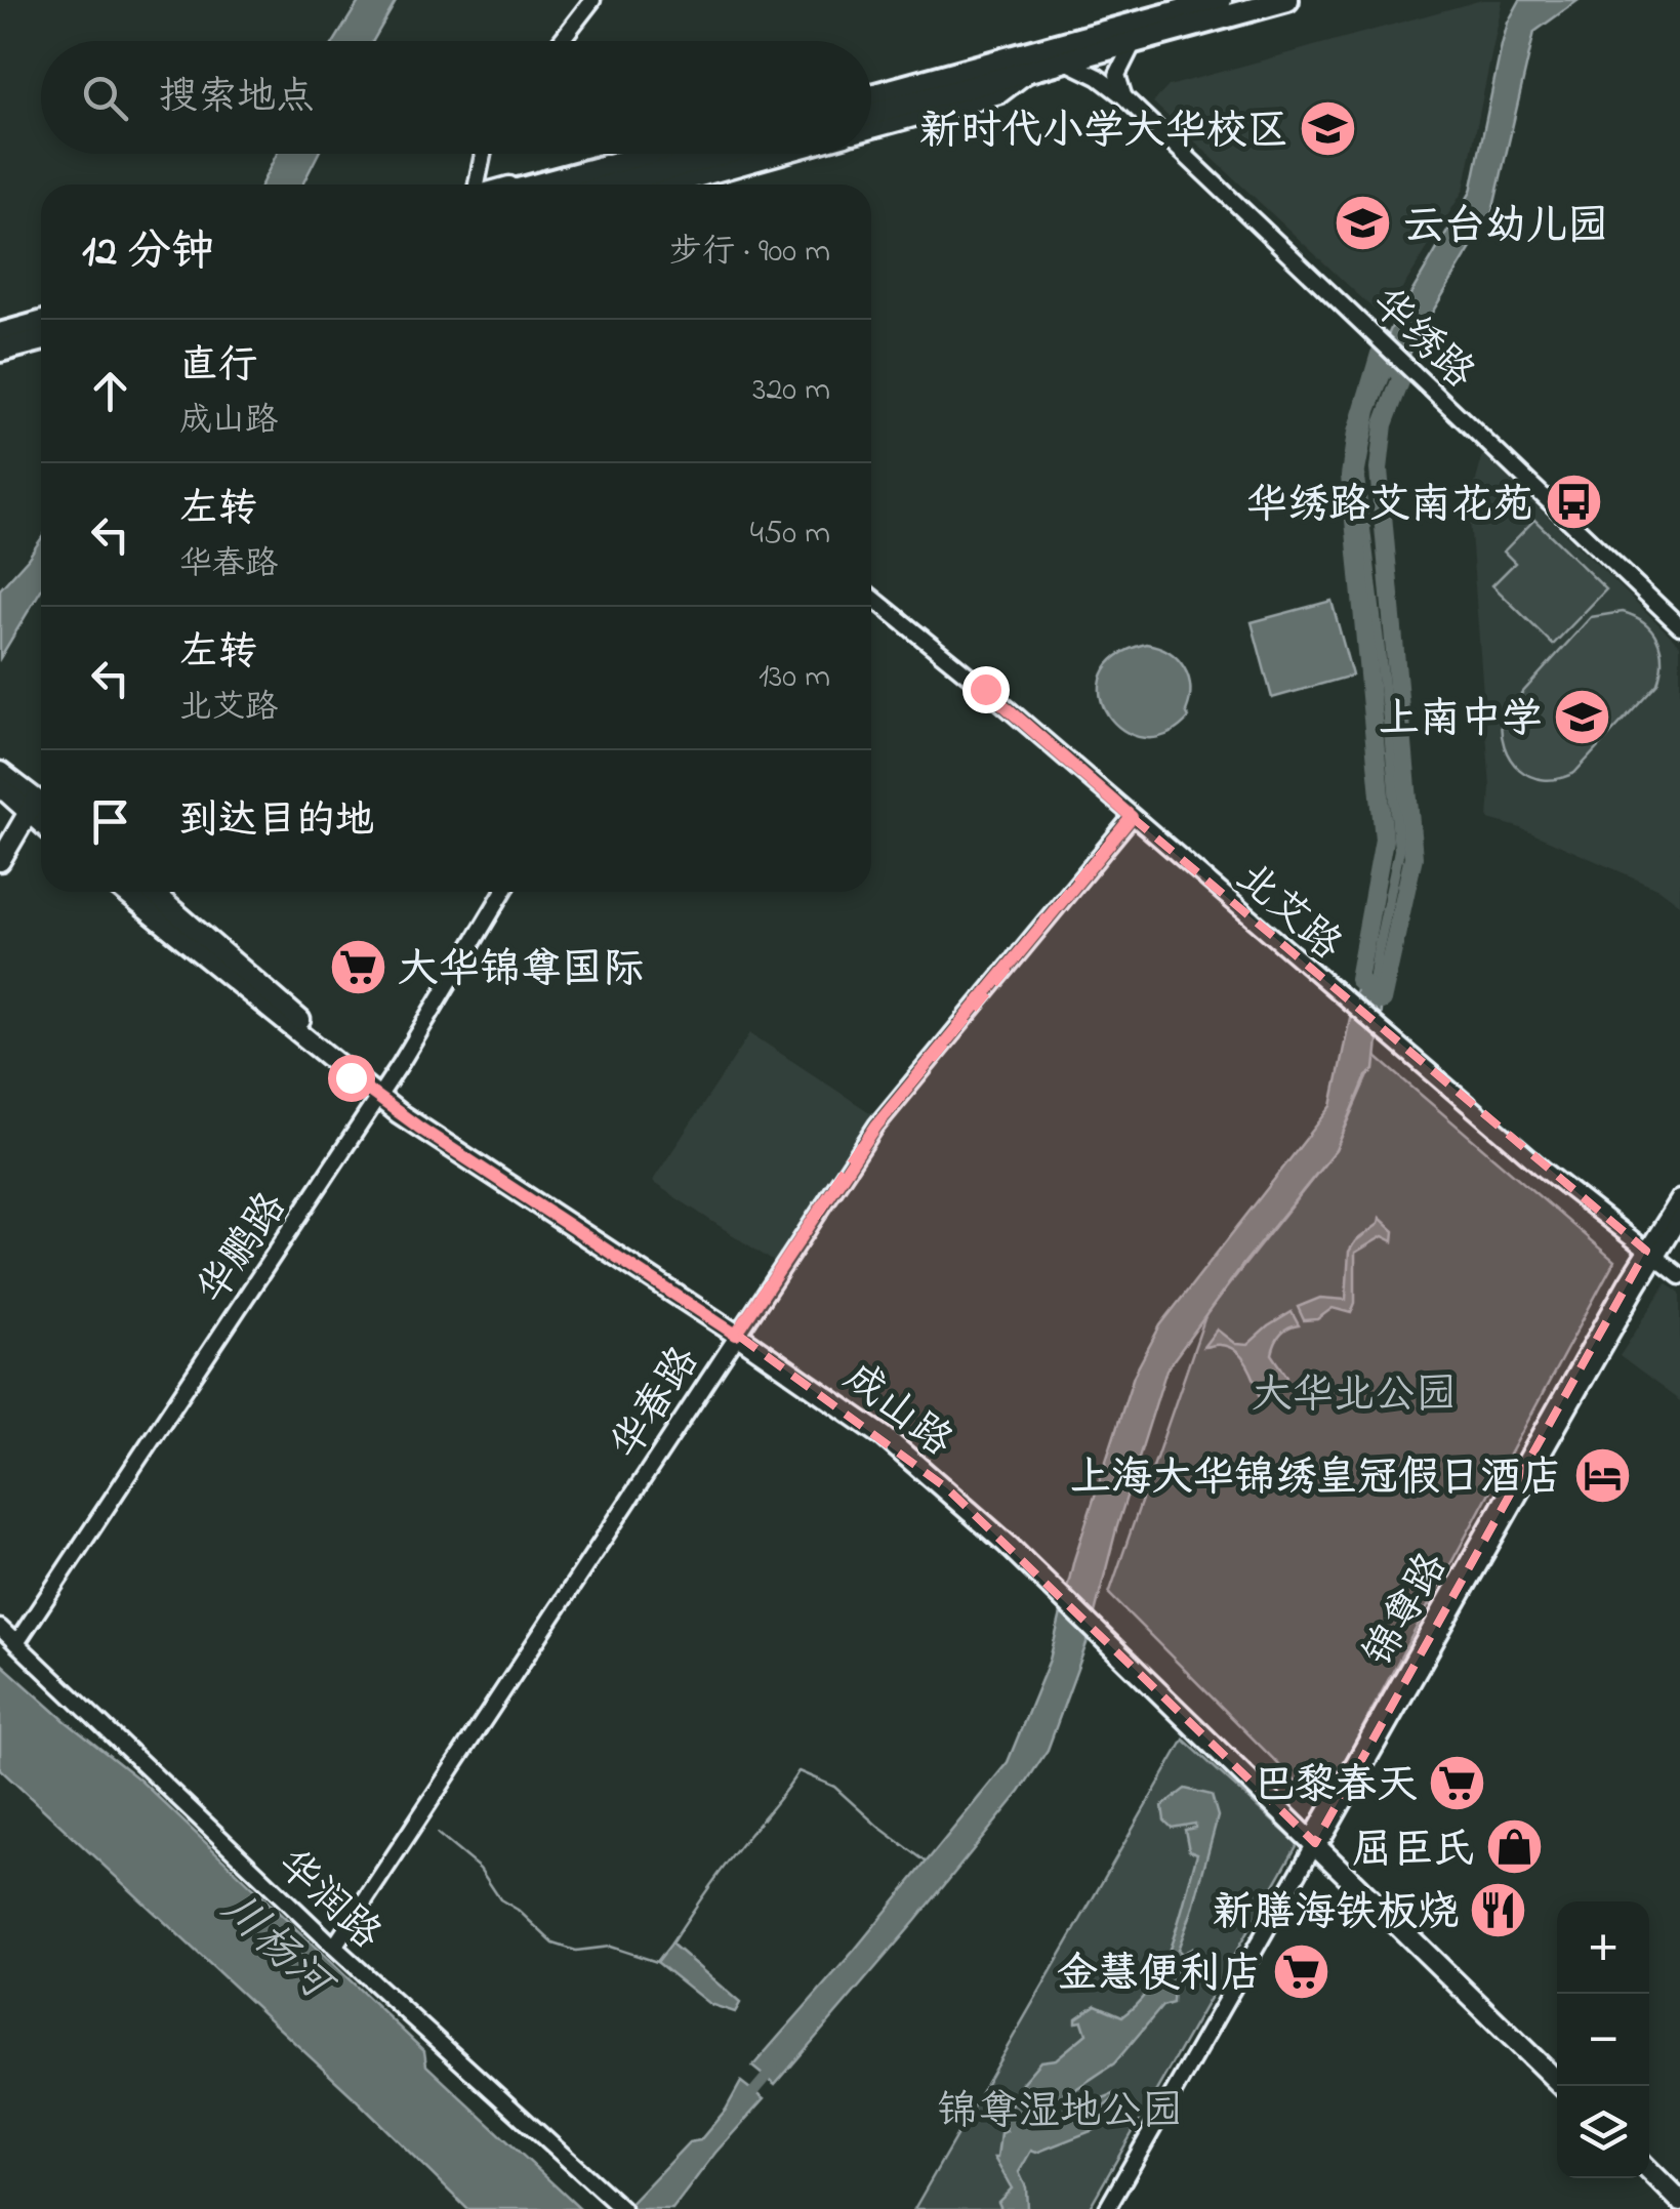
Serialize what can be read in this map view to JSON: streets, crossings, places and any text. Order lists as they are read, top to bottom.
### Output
{
  "streets": {
    "main road": ["成山路"],
    "street": [
      "华绣路",
      "北艾路",
      "华鹏路",
      "华春路",
      "锦尊路",
      "华润路"
    ]
  },
  "crossings": [
    ["北艾路", "华春路"],
    ["北艾路", "锦尊路"],
    ["华鹏路", "成山路"],
    ["华鹏路", "华润路"],
    ["华春路", "成山路"],
    ["华春路", "华润路"],
    ["成山路", "锦尊路"]
  ],
  "water": ["川杨河"],
  "parks": ["大华北公园", "锦尊湿地公园"],
  "places": {
    "school or university": ["新时代小学大华校区", "云台幼儿园", "上南中学"],
    "bus stop": ["华绣路艾南花苑"],
    "supermarket": ["大华锦尊国际", "巴黎春天", "金慧便利店"],
    "hotel": ["上海大华锦绣皇冠假日酒店"],
    "shop": ["屈臣氏"],
    "restaurant": ["新膳海铁板烧"]
  },
  "page": {
    "search": "搜索地点",
    "heading": ["12 分钟", "步行 · 900 m"],
    "list": [
      ["直行", "成山路", "320 m"],
      ["左转", "华春路", "450 m"],
      ["左转", "北艾路", "130 m"],
      "到达目的地"
    ],
    "map_buttons": ["+", "−"]
  }
}
